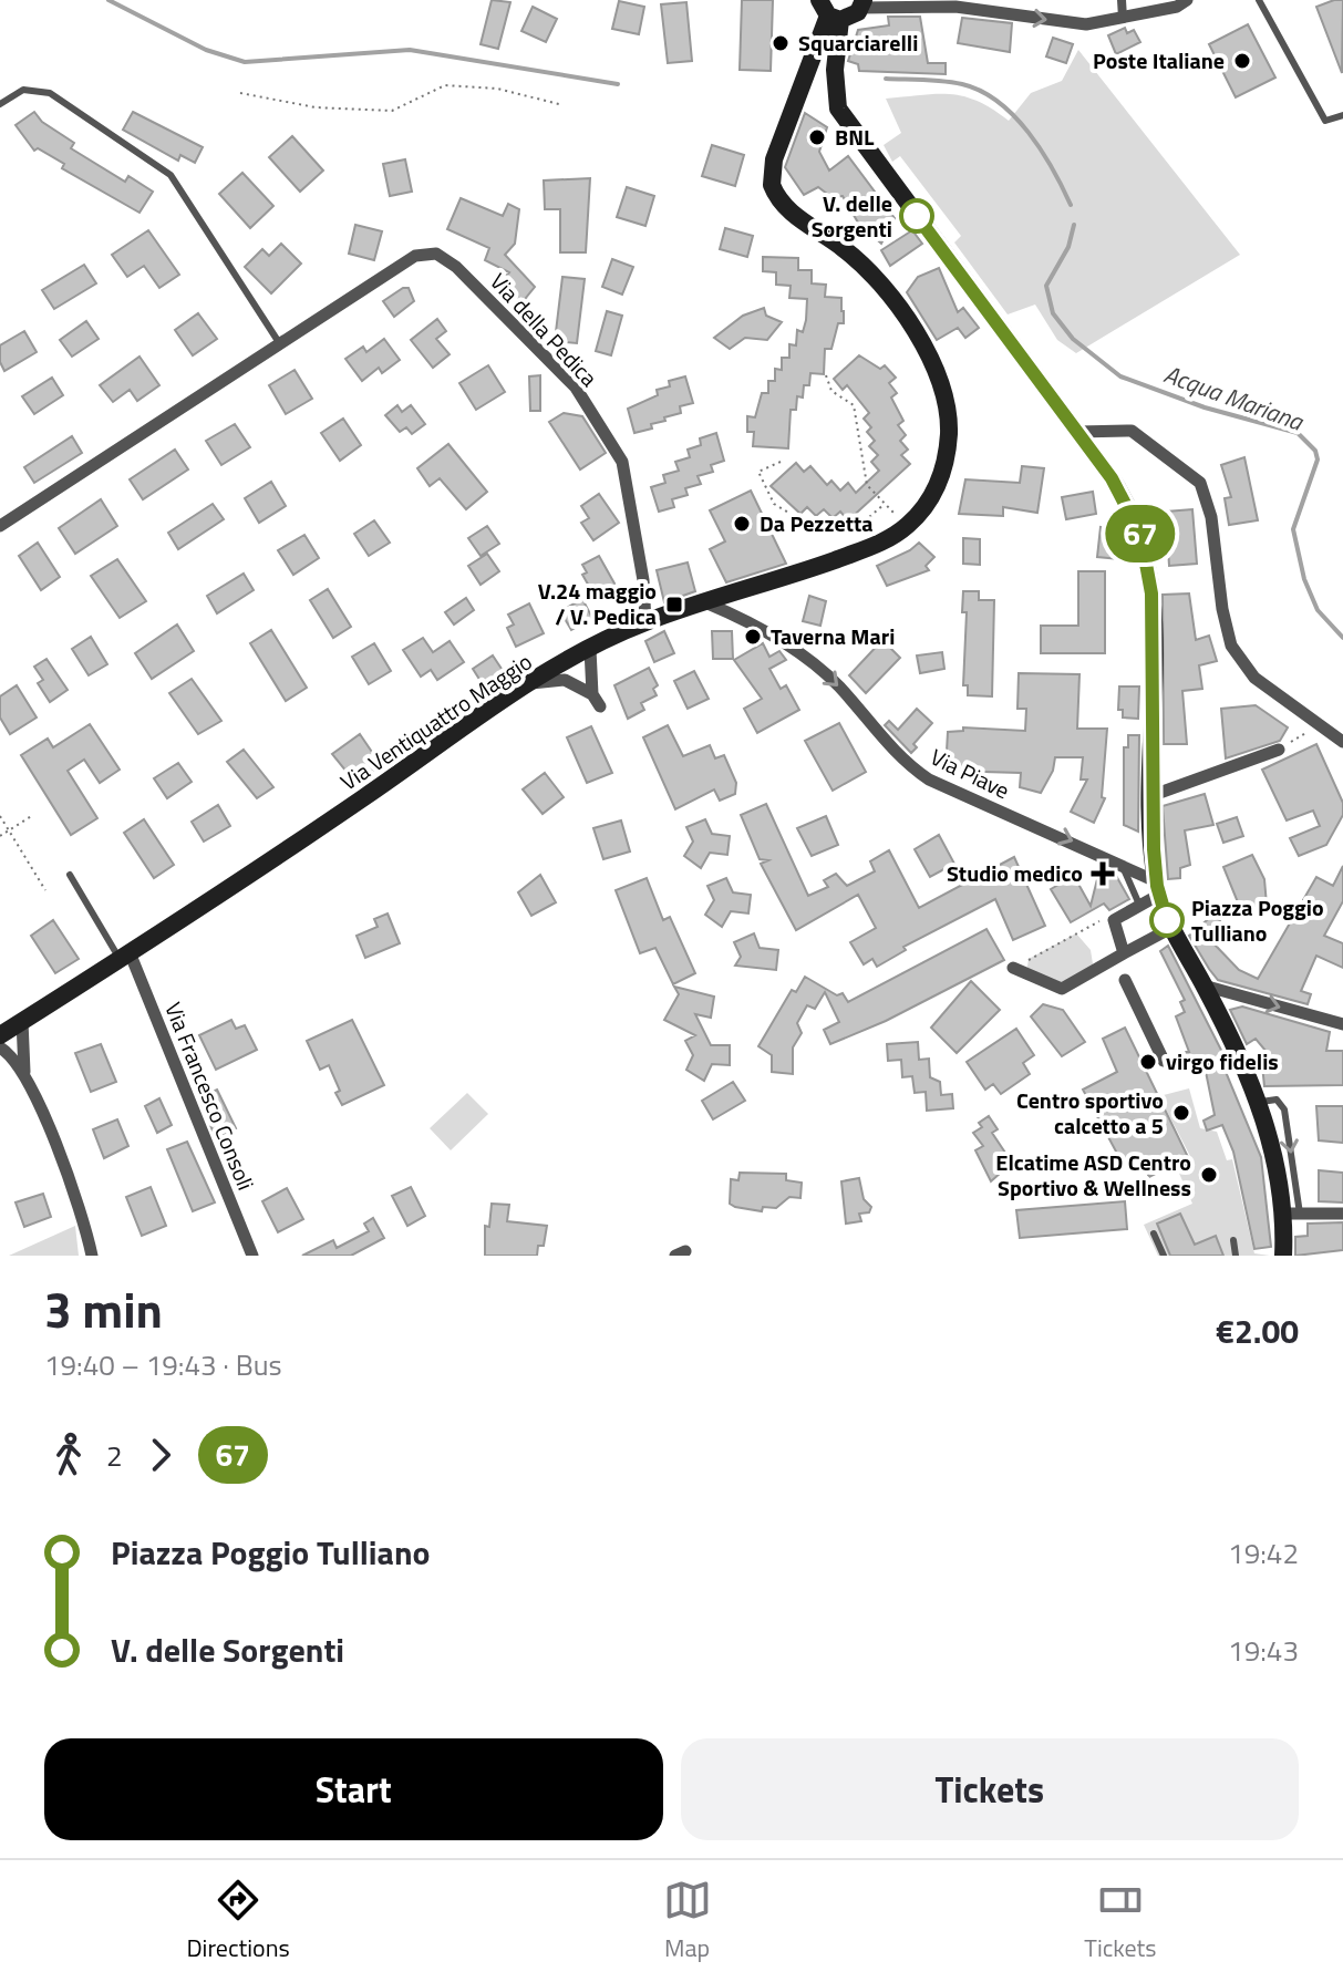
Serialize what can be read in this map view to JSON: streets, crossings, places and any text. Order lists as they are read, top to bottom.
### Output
{
  "streets": {
    "main road": ["Via Ventiquattro Maggio"],
    "street": ["Via della Pedica", "Via Piave", "Via Francesco Consoli"]
  },
  "crossings": [
    ["Via della Pedica", "Via Ventiquattro Maggio"],
    ["Via Ventiquattro Maggio", "Via Piave"],
    ["Via Ventiquattro Maggio", "Via Francesco Consoli"]
  ],
  "one_way": ["Via Piave"],
  "water": ["Acqua Mariana"],
  "places": {
    "other": [
      "Squarciarelli",
      "Poste Italiane",
      "BNL",
      "V. delle Sorgenti",
      "Da Pezzetta",
      "Taverna Mari",
      "Piazza Poggio Tulliano",
      "virgo fidelis",
      "Centro sportivo calcetto a 5",
      "Elcatime ASD Centro Sportivo & Wellness"
    ],
    "transit": ["V.24 maggio / V. Pedica"],
    "health": ["Studio medico"]
  },
  "lines": ["bus line 67"],
  "page": {
    "on_map": "67",
    "heading": ["3 min", "19:40 – 19:43 · Bus", "€2.00"],
    "legs": ["2", "67"],
    "list": [
      {
        "name": "Piazza Poggio Tulliano",
        "value": "19:42"
      },
      {
        "name": "V. delle Sorgenti",
        "value": "19:43"
      }
    ],
    "buttons": ["Start", "Tickets"],
    "tabs": ["Directions", "Map", "Tickets"]
  }
}
